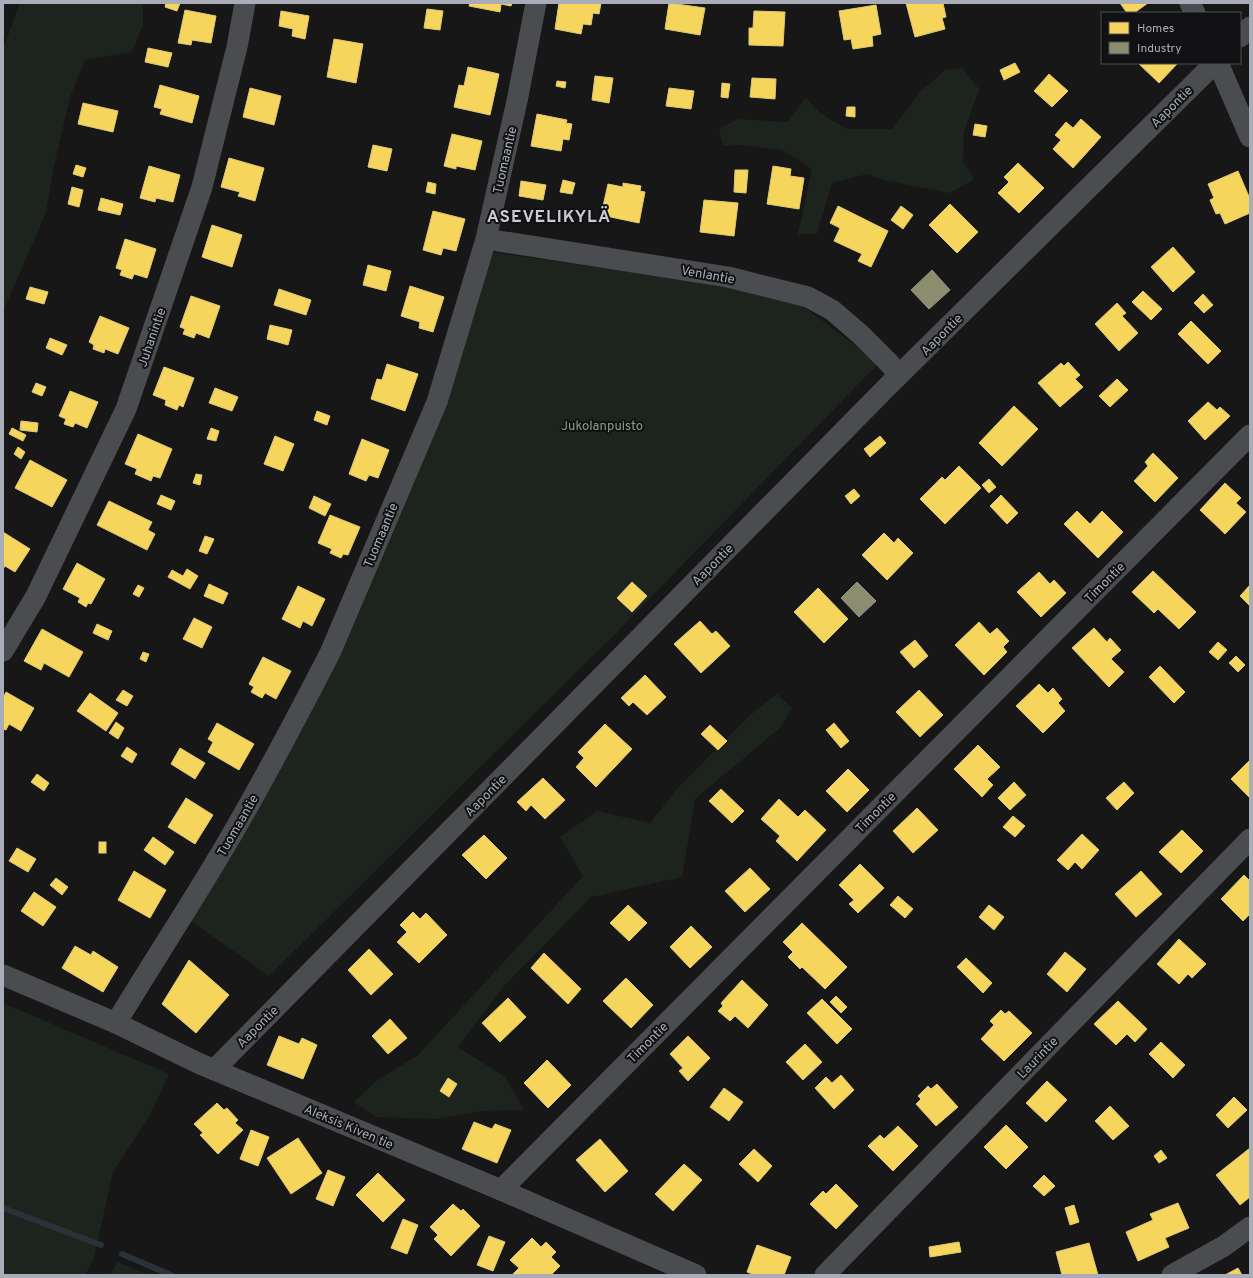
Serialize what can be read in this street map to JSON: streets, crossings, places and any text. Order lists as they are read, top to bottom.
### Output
{
  "streets": {
    "street": [
      "Aapontie",
      "Tuomaantie",
      "Venlantie",
      "Juhanintie",
      "Timontie",
      "Laurintie",
      "Aleksis Kiven tie"
    ]
  },
  "crossings": [
    ["Aapontie", "Venlantie"],
    ["Aapontie", "Aleksis Kiven tie"],
    ["Tuomaantie", "Venlantie"],
    ["Tuomaantie", "Aleksis Kiven tie"],
    ["Timontie", "Aleksis Kiven tie"]
  ],
  "districts": ["ASEVELIKYLÄ"],
  "parks": ["Jukolanpuisto"],
  "legend": ["Homes", "Industry"]
}
